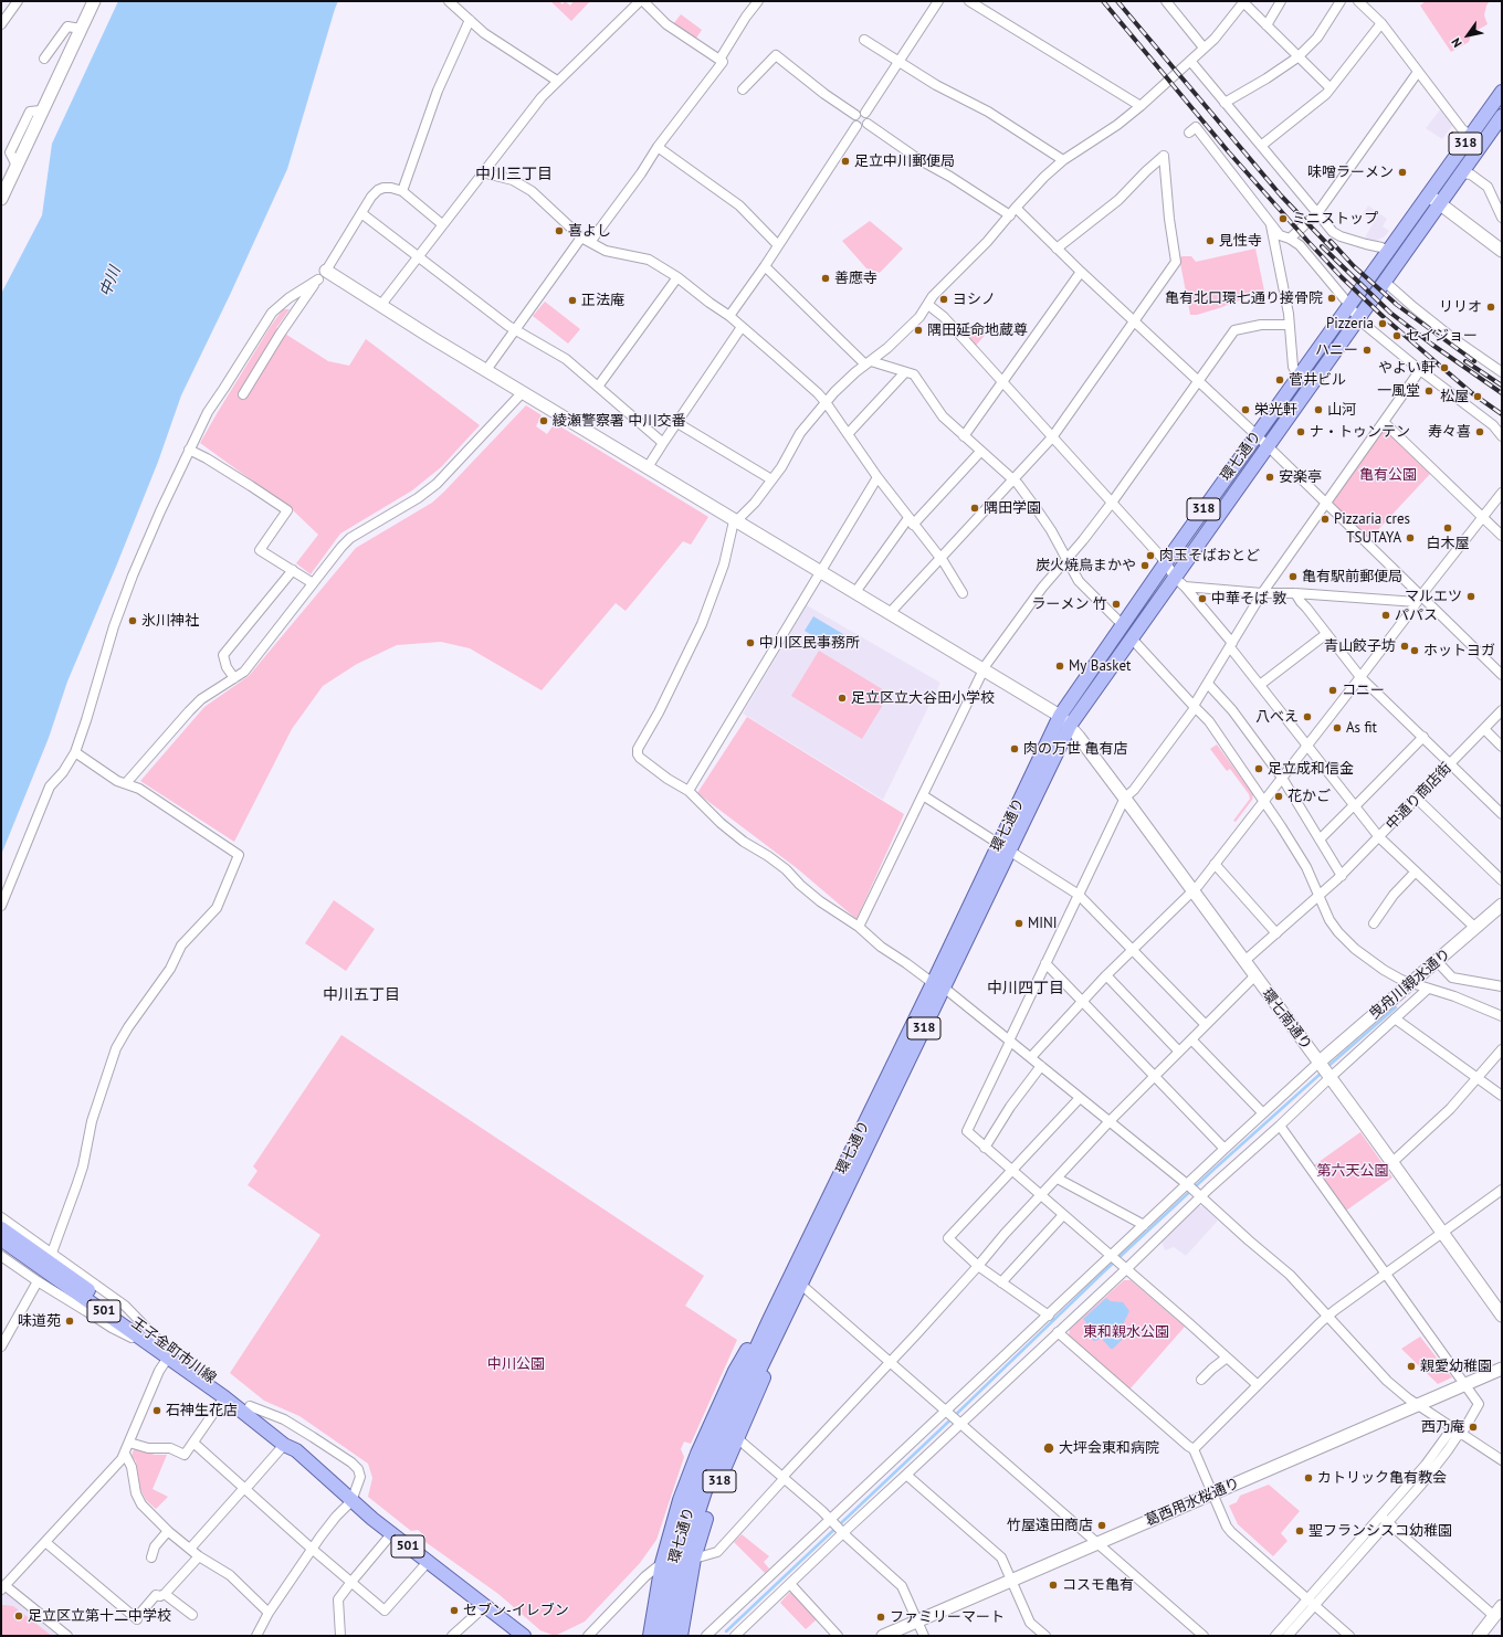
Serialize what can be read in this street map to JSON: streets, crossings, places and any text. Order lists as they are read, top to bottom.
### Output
{
  "streets": {
    "main road": [
      "318",
      "環七通り",
      "501",
      "王子金町市川線"
    ],
    "street": [
      "中通り商店街",
      "曳舟川親水通り",
      "環七南通り",
      "葛西用水桜通り"
    ]
  },
  "crossings": [
    ["318", "環七通り"],
    ["環七通り", "環七南通り"],
    ["中通り商店街", "環七南通り"],
    ["曳舟川親水通り", "環七南通り"]
  ],
  "districts": ["中川三丁目", "中川四丁目", "中川五丁目"],
  "water": ["中川"],
  "parks": [
    "亀有公園",
    "第六天公園",
    "東和親水公園",
    "中川公園"
  ],
  "places": [
    "足立中川郵便局",
    "味噌ラーメン",
    "ミニストップ",
    "喜よし",
    "見性寺",
    "善應寺",
    "亀有北口環七通り接骨院",
    "ヨシノ",
    "正法庵",
    "リリオ",
    "Pizzeria",
    "隅田延命地蔵尊",
    "セイジョー",
    "ハニー",
    "やよい軒",
    "菅井ビル",
    "一風堂",
    "松屋",
    "栄光軒",
    "山河",
    "綾瀬警察署 中川交番",
    "ナ・トゥンテン",
    "寿々喜",
    "安楽亭",
    "隅田学園",
    "Pizzaria cres",
    "白木屋",
    "TSUTAYA",
    "肉玉そばおとど",
    "炭火焼鳥まかや",
    "亀有駅前郵便局",
    "マルエツ",
    "中華そば 敦",
    "ラーメン 竹",
    "パパス",
    "氷川神社",
    "中川区民事務所",
    "青山餃子坊",
    "ホットヨガ",
    "My Basket",
    "コニー",
    "足立区立大谷田小学校",
    "八べえ",
    "As fit",
    "肉の万世 亀有店",
    "足立成和信金",
    "花かご",
    "MINI",
    "味道苑",
    "親愛幼稚園",
    "石神生花店",
    "西乃庵",
    "大坪会東和病院",
    "カトリック亀有教会",
    "竹屋遠田商店",
    "聖フランシスコ幼稚園",
    "コスモ亀有",
    "セブン-イレブン",
    "足立区立第十二中学校",
    "ファミリーマート"
  ],
  "north": "bottom left"
}
